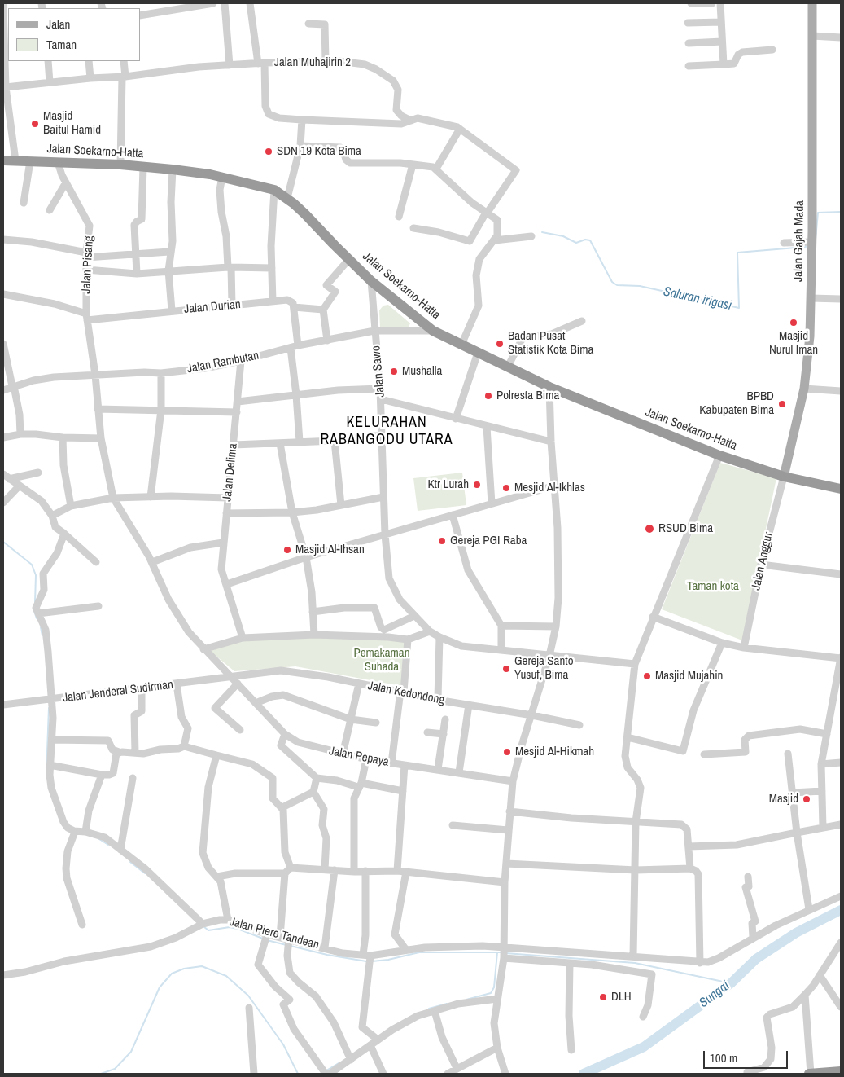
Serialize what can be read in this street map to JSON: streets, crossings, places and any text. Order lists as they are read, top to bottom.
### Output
{
  "streets": {
    "highway": ["Jalan Soekarno-Hatta"],
    "main road": ["Jalan Gajah Mada"],
    "street": [
      "Jalan Muhajirin 2",
      "Jalan Pisang",
      "Jalan Durian",
      "Jalan Rambutan",
      "Jalan Sawo",
      "Jalan Delima",
      "Jalan Anggur",
      "Jalan Jenderal Sudirman",
      "Jalan Kedondong",
      "Jalan Pepaya",
      "Jalan Piere Tandean"
    ]
  },
  "crossings": [
    ["Jalan Soekarno-Hatta", "Jalan Gajah Mada"],
    ["Jalan Soekarno-Hatta", "Jalan Pisang"],
    ["Jalan Soekarno-Hatta", "Jalan Rambutan"],
    ["Jalan Soekarno-Hatta", "Jalan Sawo"],
    ["Jalan Soekarno-Hatta", "Jalan Anggur"],
    ["Jalan Gajah Mada", "Jalan Anggur"],
    ["Jalan Pisang", "Jalan Durian"],
    ["Jalan Pisang", "Jalan Rambutan"],
    ["Jalan Pisang", "Jalan Pepaya"],
    ["Jalan Rambutan", "Jalan Sawo"],
    ["Jalan Rambutan", "Jalan Delima"],
    ["Jalan Jenderal Sudirman", "Jalan Kedondong"],
    ["Jalan Jenderal Sudirman", "Jalan Pepaya"],
    ["Jalan Kedondong", "Jalan Pepaya"]
  ],
  "districts": ["KELURAHAN RABANGODU UTARA"],
  "water": ["Saluran irigasi", "Sungai"],
  "parks": ["Taman kota", "Pemakaman Suhada"],
  "places": [
    "Masjid Baitul Hamid",
    "SDN 19 Kota Bima",
    "Masjid Nurul Iman",
    "Badan Pusat Statistik Kota Bima",
    "Mushalla",
    "Polresta Bima",
    "BPBD Kabupaten Bima",
    "Ktr Lurah",
    "Mesjid Al-Ikhlas",
    "RSUD Bima",
    "Gereja PGI Raba",
    "Masjid Al-Ihsan",
    "Gereja Santo Yusuf, Bima",
    "Masjid Mujahin",
    "Mesjid Al-Hikmah",
    "Masjid",
    "DLH"
  ],
  "legend": ["Jalan", "Taman"],
  "scale_bar": "100 m"
}
